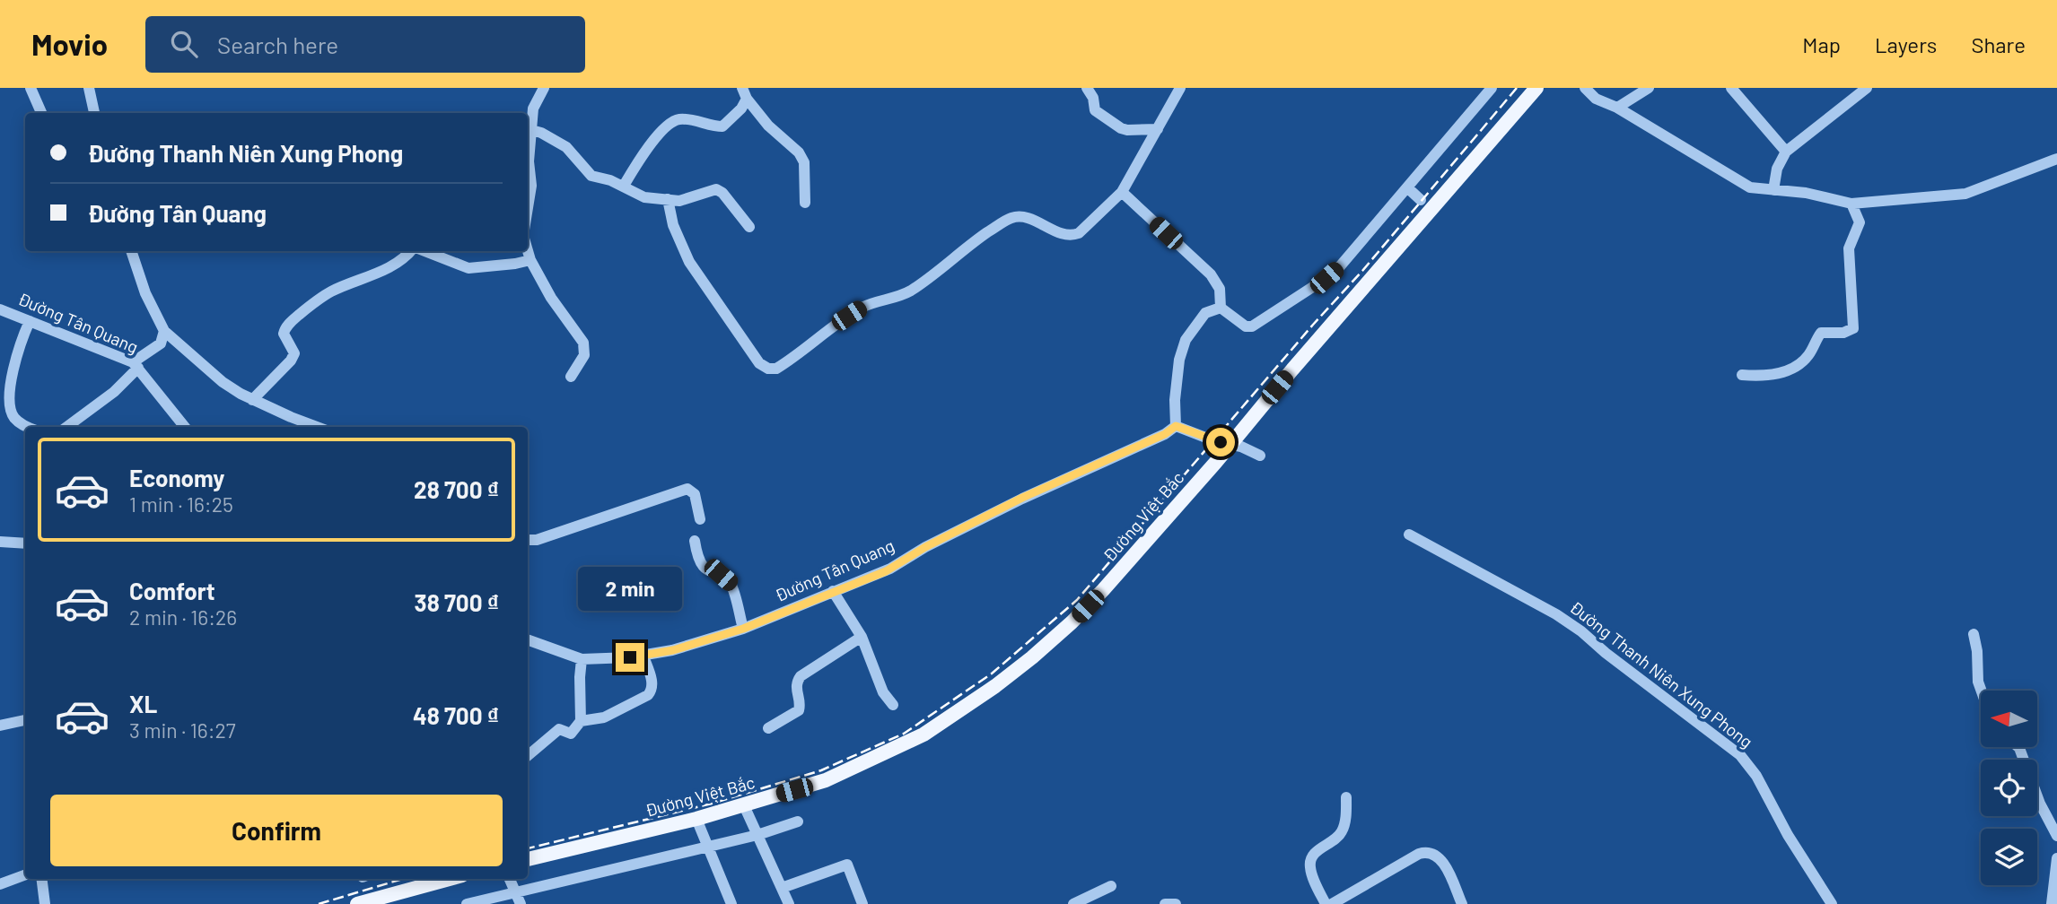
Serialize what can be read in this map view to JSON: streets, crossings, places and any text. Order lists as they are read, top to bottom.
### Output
{
  "streets": {
    "main road": ["Đường Việt Bắc"],
    "street": ["Đường Tân Quang", "Đường Thanh Niên Xung Phong"]
  },
  "north": "left",
  "page": {
    "header": "Movio",
    "search": "Search here",
    "nav": ["Map", "Layers", "Share"],
    "banner": ["Đường Thanh Niên Xung Phong", "Đường Tân Quang"],
    "list": [
      {
        "name": "Economy",
        "note": "1 min · 16:25",
        "value": "28 700 ₫"
      },
      {
        "name": "Comfort",
        "note": "2 min · 16:26",
        "value": "38 700 ₫"
      },
      {
        "name": "XL",
        "note": "3 min · 16:27",
        "value": "48 700 ₫"
      }
    ],
    "bubble": "2 min",
    "buttons": "Confirm"
  }
}
